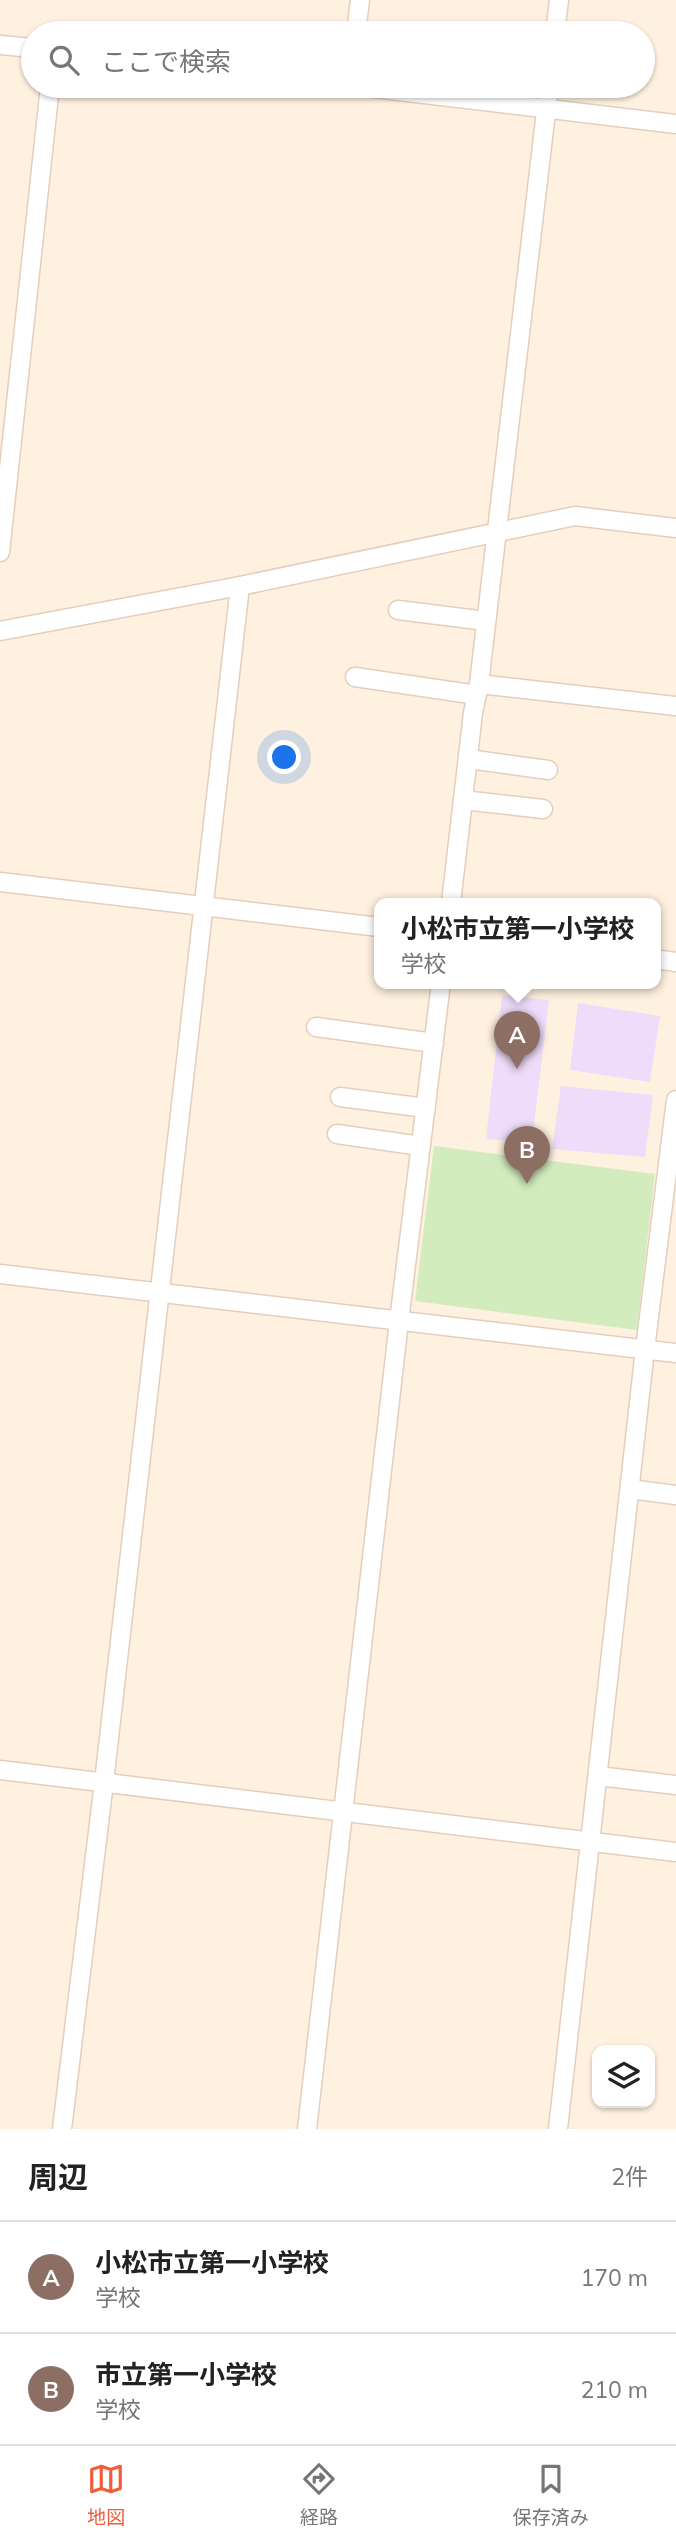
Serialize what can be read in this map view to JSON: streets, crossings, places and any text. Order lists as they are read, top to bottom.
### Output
{
  "page": {
    "search": "ここで検索",
    "popup": ["小松市立第一小学校", "学校"],
    "pins": ["A", "B"],
    "heading": ["周辺", "2件"],
    "list": [
      {
        "mark": "A",
        "name": "小松市立第一小学校",
        "note": "学校",
        "value": "170 m"
      },
      {
        "mark": "B",
        "name": "市立第一小学校",
        "note": "学校",
        "value": "210 m"
      }
    ],
    "nav": ["地図", "経路", "保存済み"]
  }
}
